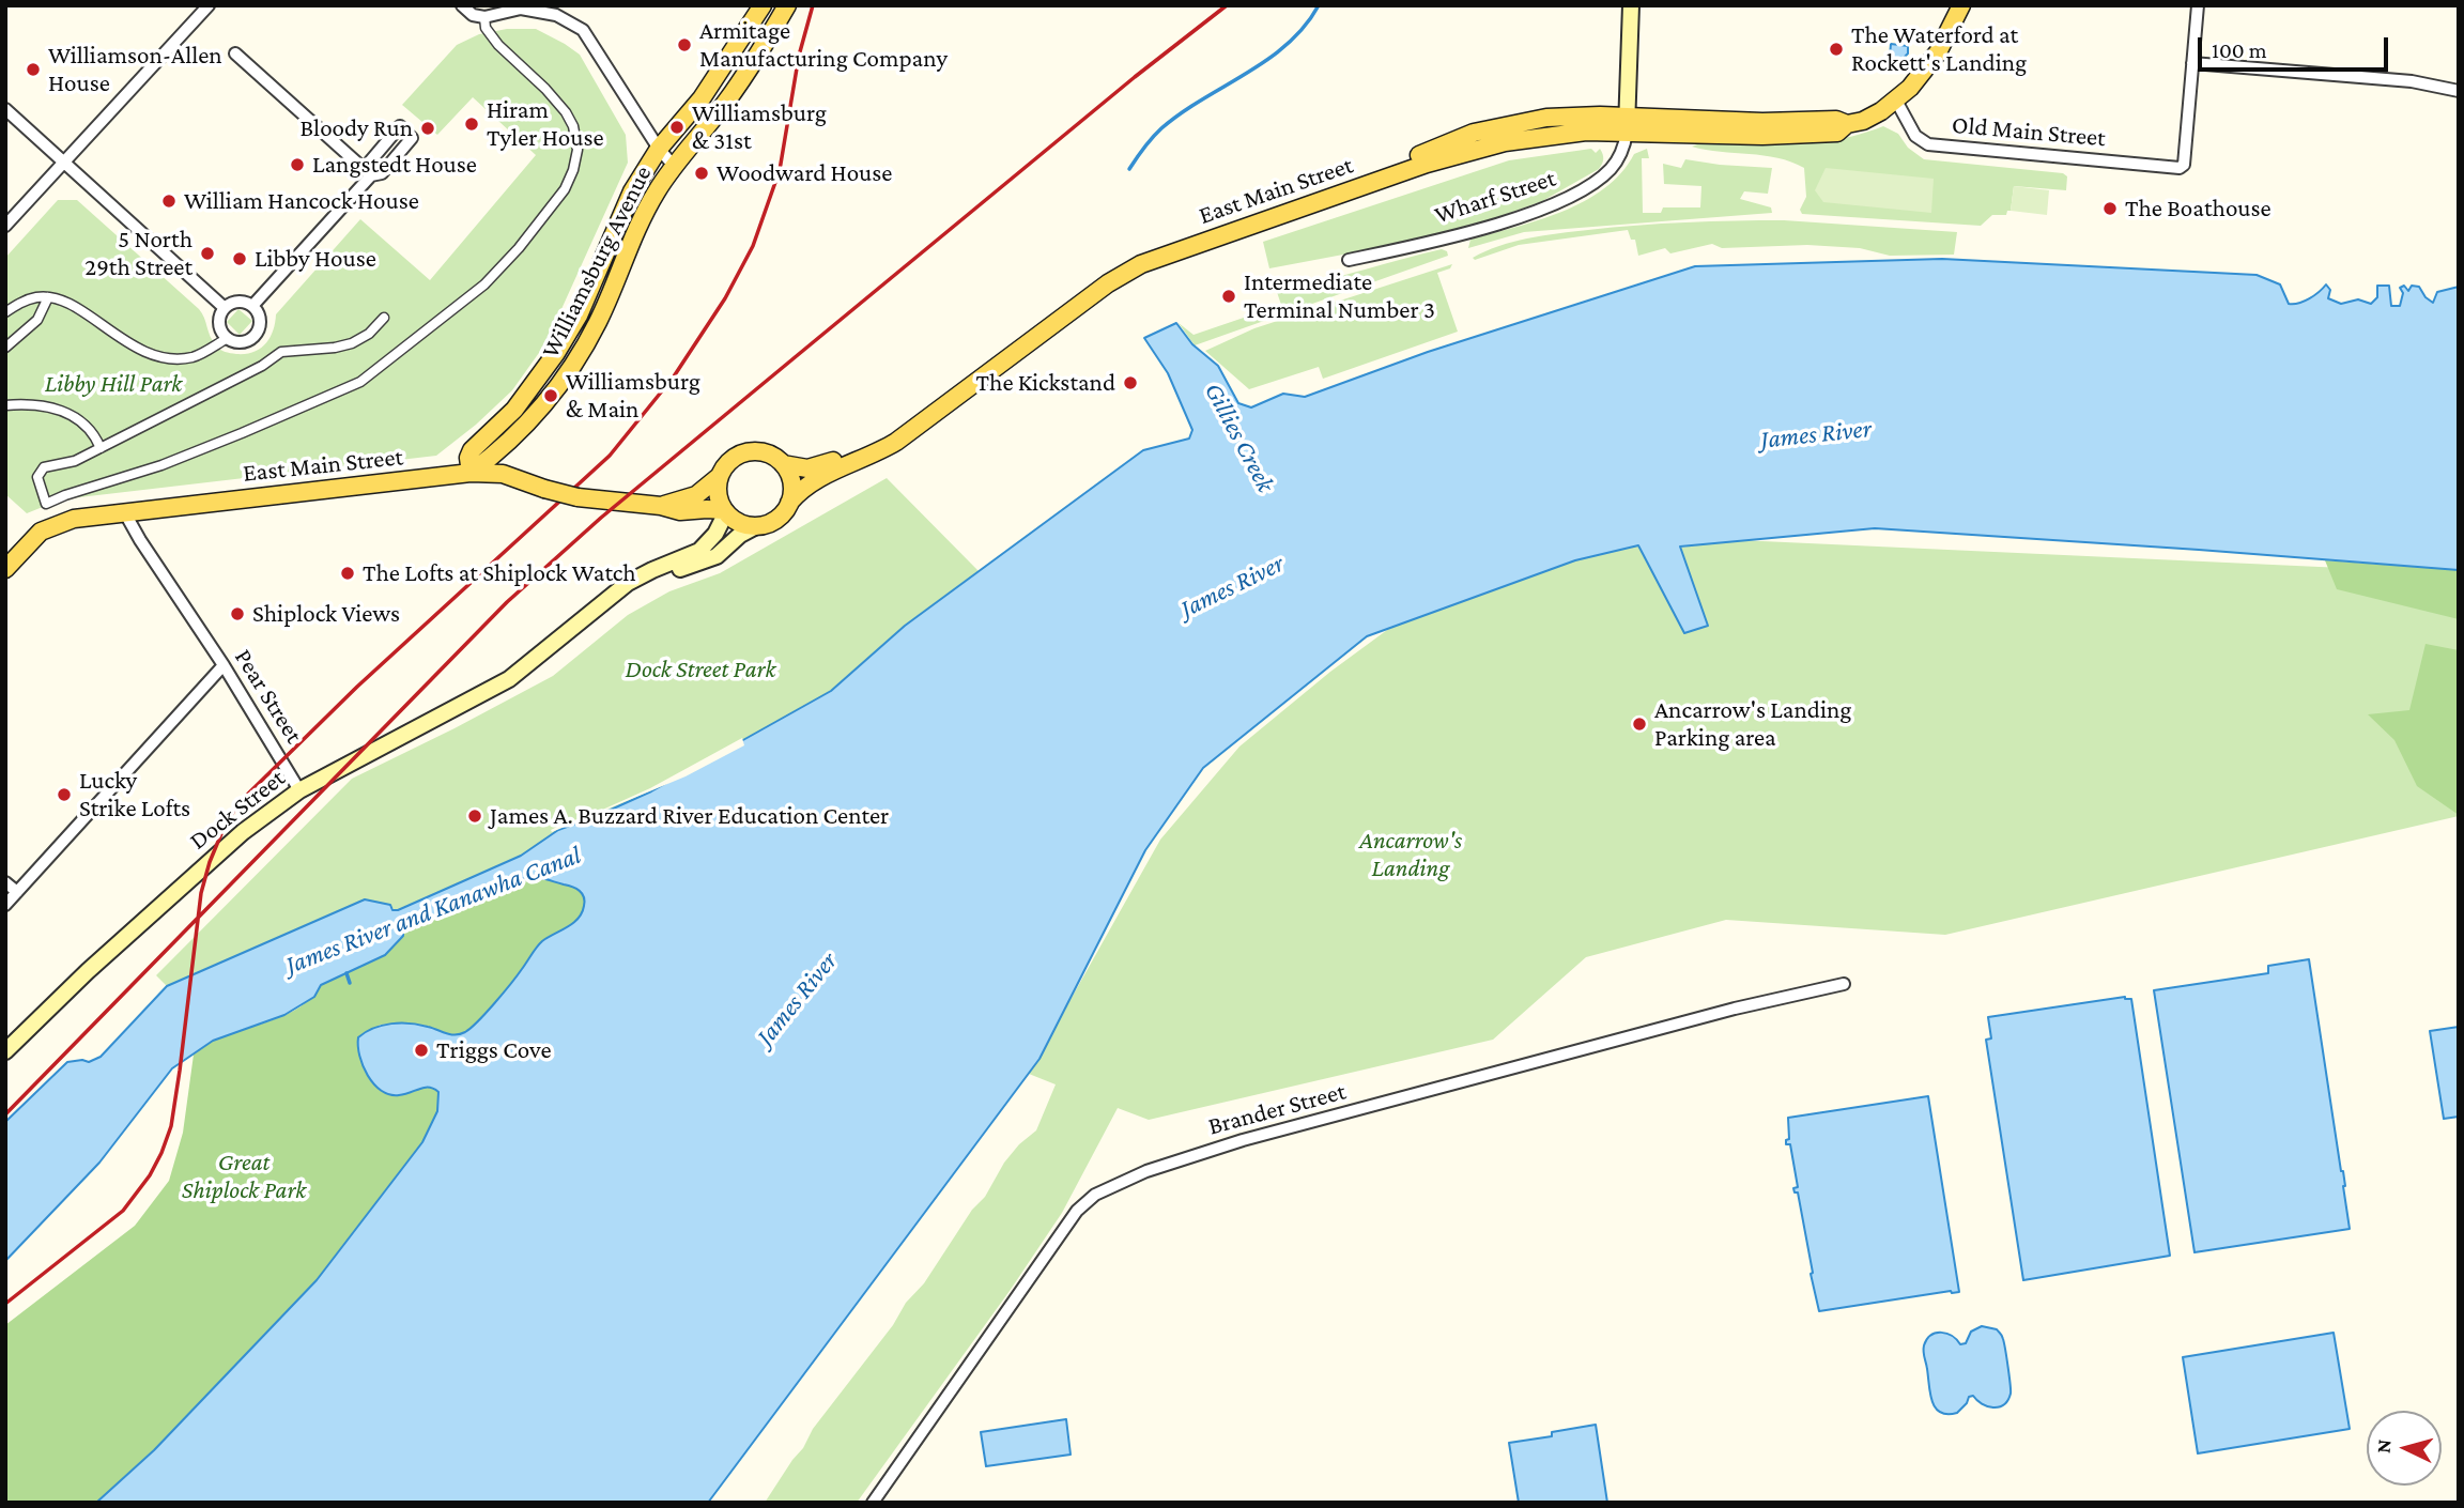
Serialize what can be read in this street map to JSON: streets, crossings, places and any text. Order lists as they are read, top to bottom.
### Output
{
  "streets": {
    "main road": ["East Main Street", "Williamsburg Avenue", "Dock Street"],
    "street": [
      "Old Main Street",
      "Wharf Street",
      "Pear Street",
      "Brander Street"
    ]
  },
  "crossings": [
    ["Old Main Street", "East Main Street"],
    ["East Main Street", "Wharf Street"],
    ["East Main Street", "Williamsburg Avenue"],
    ["East Main Street", "Pear Street"],
    ["East Main Street", "Dock Street"],
    ["Pear Street", "Dock Street"]
  ],
  "water": ["James River", "Gillies Creek", "James River and Kanawha Canal"],
  "parks": [
    "Libby Hill Park",
    "Dock Street Park",
    "Ancarrow's Landing",
    "Great Shiplock Park"
  ],
  "places": [
    "Armitage Manufacturing Company",
    "The Waterford at Rockett's Landing",
    "Williamson-Allen House",
    "Hiram Tyler House",
    "Williamsburg & 31st",
    "Bloody Run",
    "Langstedt House",
    "Woodward House",
    "William Hancock House",
    "The Boathouse",
    "5 North 29th Street",
    "Libby House",
    "Intermediate Terminal Number 3",
    "The Kickstand",
    "Williamsburg & Main",
    "The Lofts at Shiplock Watch",
    "Shiplock Views",
    "Ancarrow's Landing Parking area",
    "Lucky Strike Lofts",
    "James A. Buzzard River Education Center",
    "Triggs Cove"
  ],
  "scale_bar": "100 m",
  "north": "left"
}
